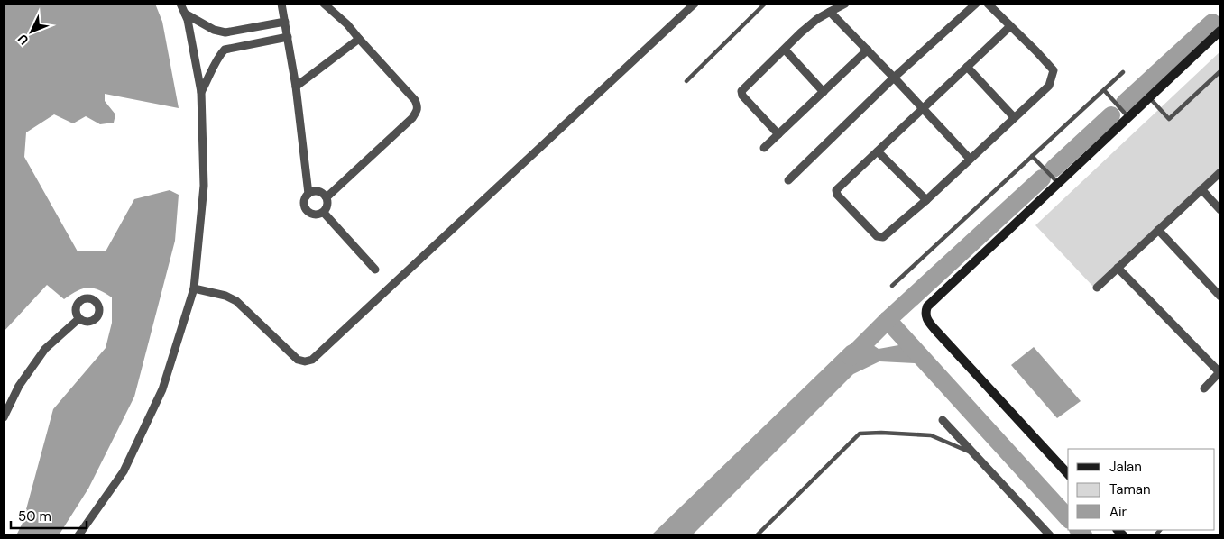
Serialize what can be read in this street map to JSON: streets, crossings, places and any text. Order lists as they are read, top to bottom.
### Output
{
  "legend": ["Jalan", "Taman", "Air"],
  "scale_bar": "50 m",
  "north": "bottom left"
}
